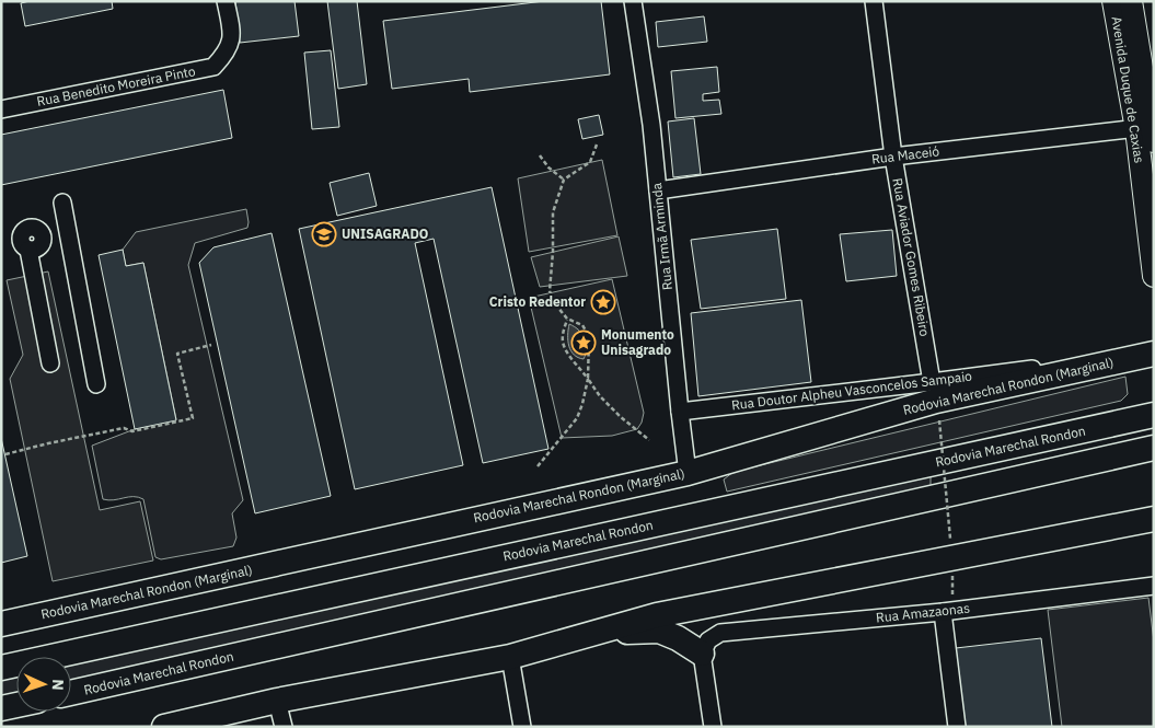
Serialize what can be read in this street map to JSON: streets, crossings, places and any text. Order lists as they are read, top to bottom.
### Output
{
  "streets": {
    "highway": ["Rodovia Marechal Rondon (Marginal)", "Rodovia Marechal Rondon"],
    "main road": ["Avenida Duque de Caxias"],
    "street": [
      "Rua Benedito Moreira Pinto",
      "Rua Maceió",
      "Rua Irmã Arminda",
      "Rua Aviador Gomes Ribeiro",
      "Rua Doutor Alpheu Vasconcelos Sampaio",
      "Rua Amazaonas"
    ]
  },
  "crossings": [
    ["Avenida Duque de Caxias", "Rua Maceió"],
    ["Rua Maceió", "Rua Irmã Arminda"],
    ["Rua Maceió", "Rua Aviador Gomes Ribeiro"],
    ["Rua Irmã Arminda", "Rodovia Marechal Rondon (Marginal)"],
    ["Rua Irmã Arminda", "Rua Doutor Alpheu Vasconcelos Sampaio"],
    ["Rua Aviador Gomes Ribeiro", "Rua Doutor Alpheu Vasconcelos Sampaio"],
    ["Rodovia Marechal Rondon (Marginal)", "Rua Doutor Alpheu Vasconcelos Sampaio"]
  ],
  "places": {
    "school or university": ["UNISAGRADO"],
    "place": ["Cristo Redentor", "Monumento Unisagrado"]
  },
  "north": "right"
}
